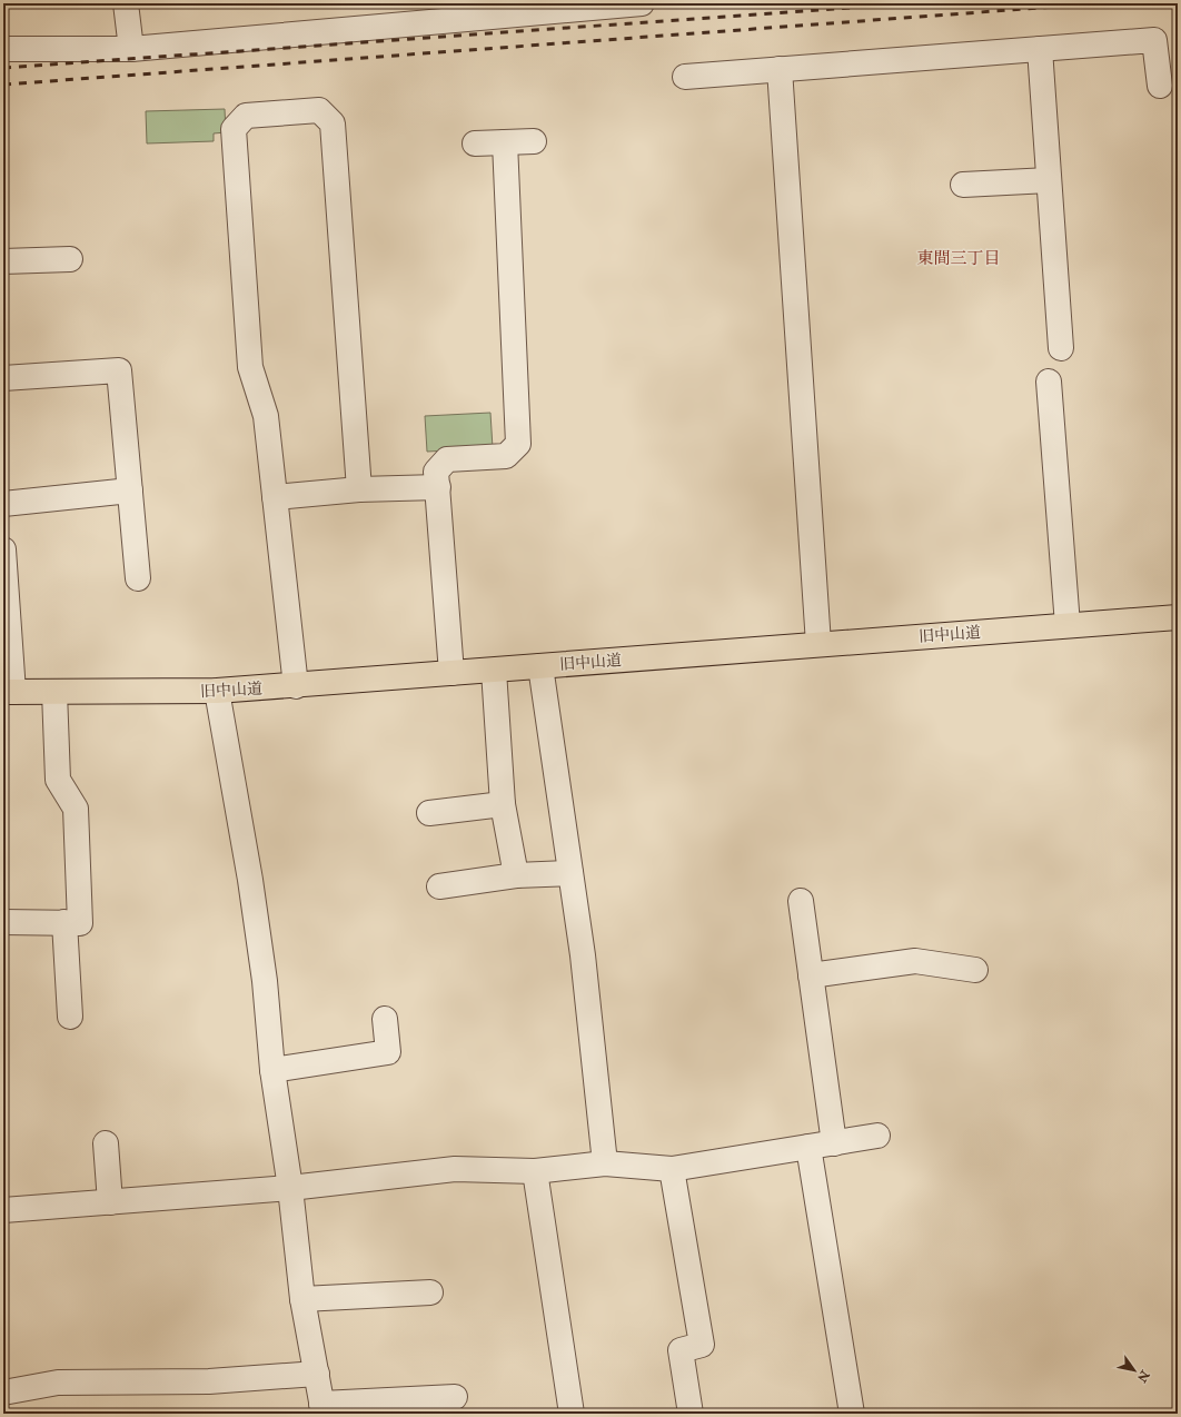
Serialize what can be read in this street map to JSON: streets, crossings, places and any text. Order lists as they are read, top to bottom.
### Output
{
  "streets": {
    "main road": ["旧中山道"]
  },
  "districts": ["東間三丁目"],
  "north": "bottom right"
}
